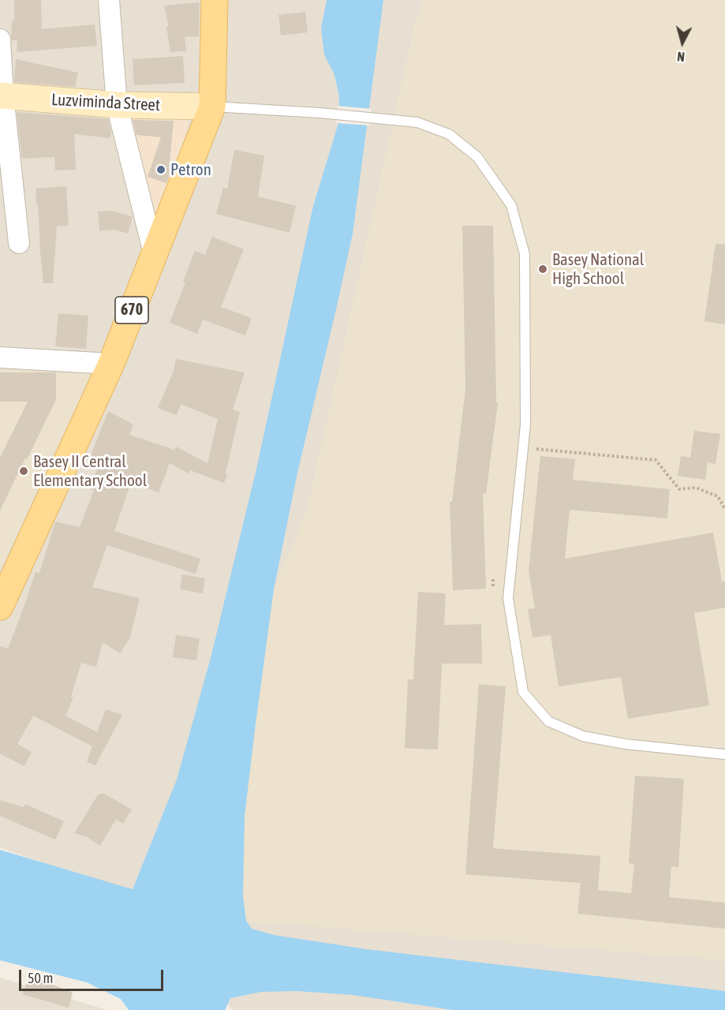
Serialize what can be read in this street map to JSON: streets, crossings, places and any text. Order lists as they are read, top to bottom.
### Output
{
  "streets": {
    "main road": ["670"],
    "street": ["Luzviminda Street"]
  },
  "crossings": [
    ["Luzviminda Street", "670"]
  ],
  "places": ["Petron", "Basey National High School", "Basey II Central Elementary School"],
  "scale_bar": "50 m",
  "north": "bottom"
}
